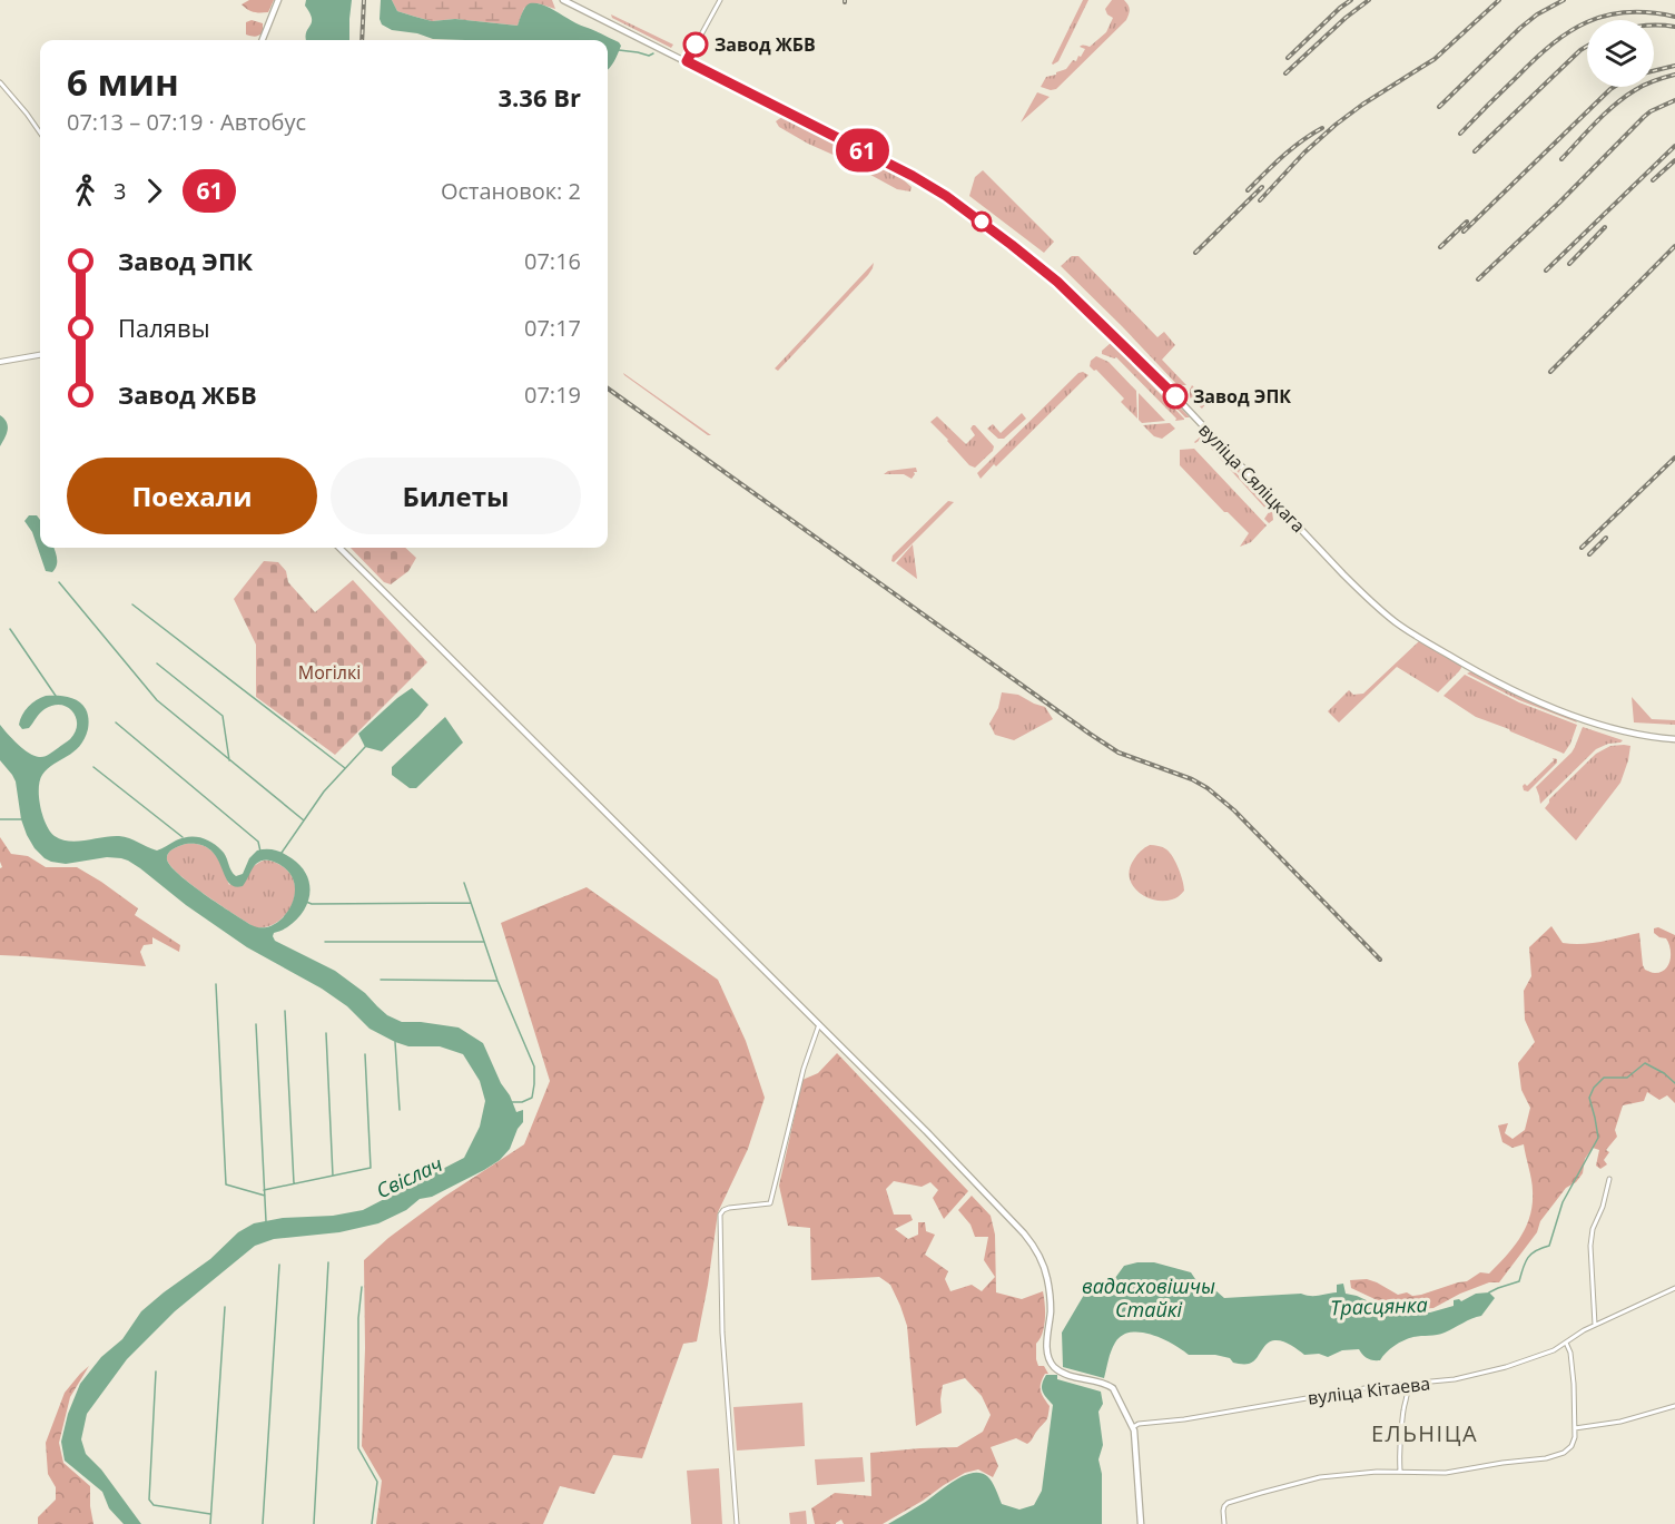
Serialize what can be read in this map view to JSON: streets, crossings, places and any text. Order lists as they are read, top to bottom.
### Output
{
  "streets": {
    "main road": ["вуліца Сяліцкага"],
    "street": ["вуліца Кітаева"]
  },
  "districts": ["ЕЛЬНІЦА"],
  "water": ["Свіслач", "вадасховішчы Стайкі", "Трасцянка"],
  "parks": ["Могілкі"],
  "places": ["Завод ЖБВ", "Завод ЭПК"],
  "lines": ["bus line 61"],
  "page": {
    "on_map": "61",
    "heading": ["6 мин", "07:13 – 07:19 · Автобус", "3.36 Br"],
    "legs": ["3", "61", "Остановок: 2"],
    "list": [
      {
        "name": "Завод ЭПК",
        "value": "07:16"
      },
      {
        "name": "Палявы",
        "value": "07:17"
      },
      {
        "name": "Завод ЖБВ",
        "value": "07:19"
      }
    ],
    "buttons": ["Поехали", "Билеты"]
  }
}
